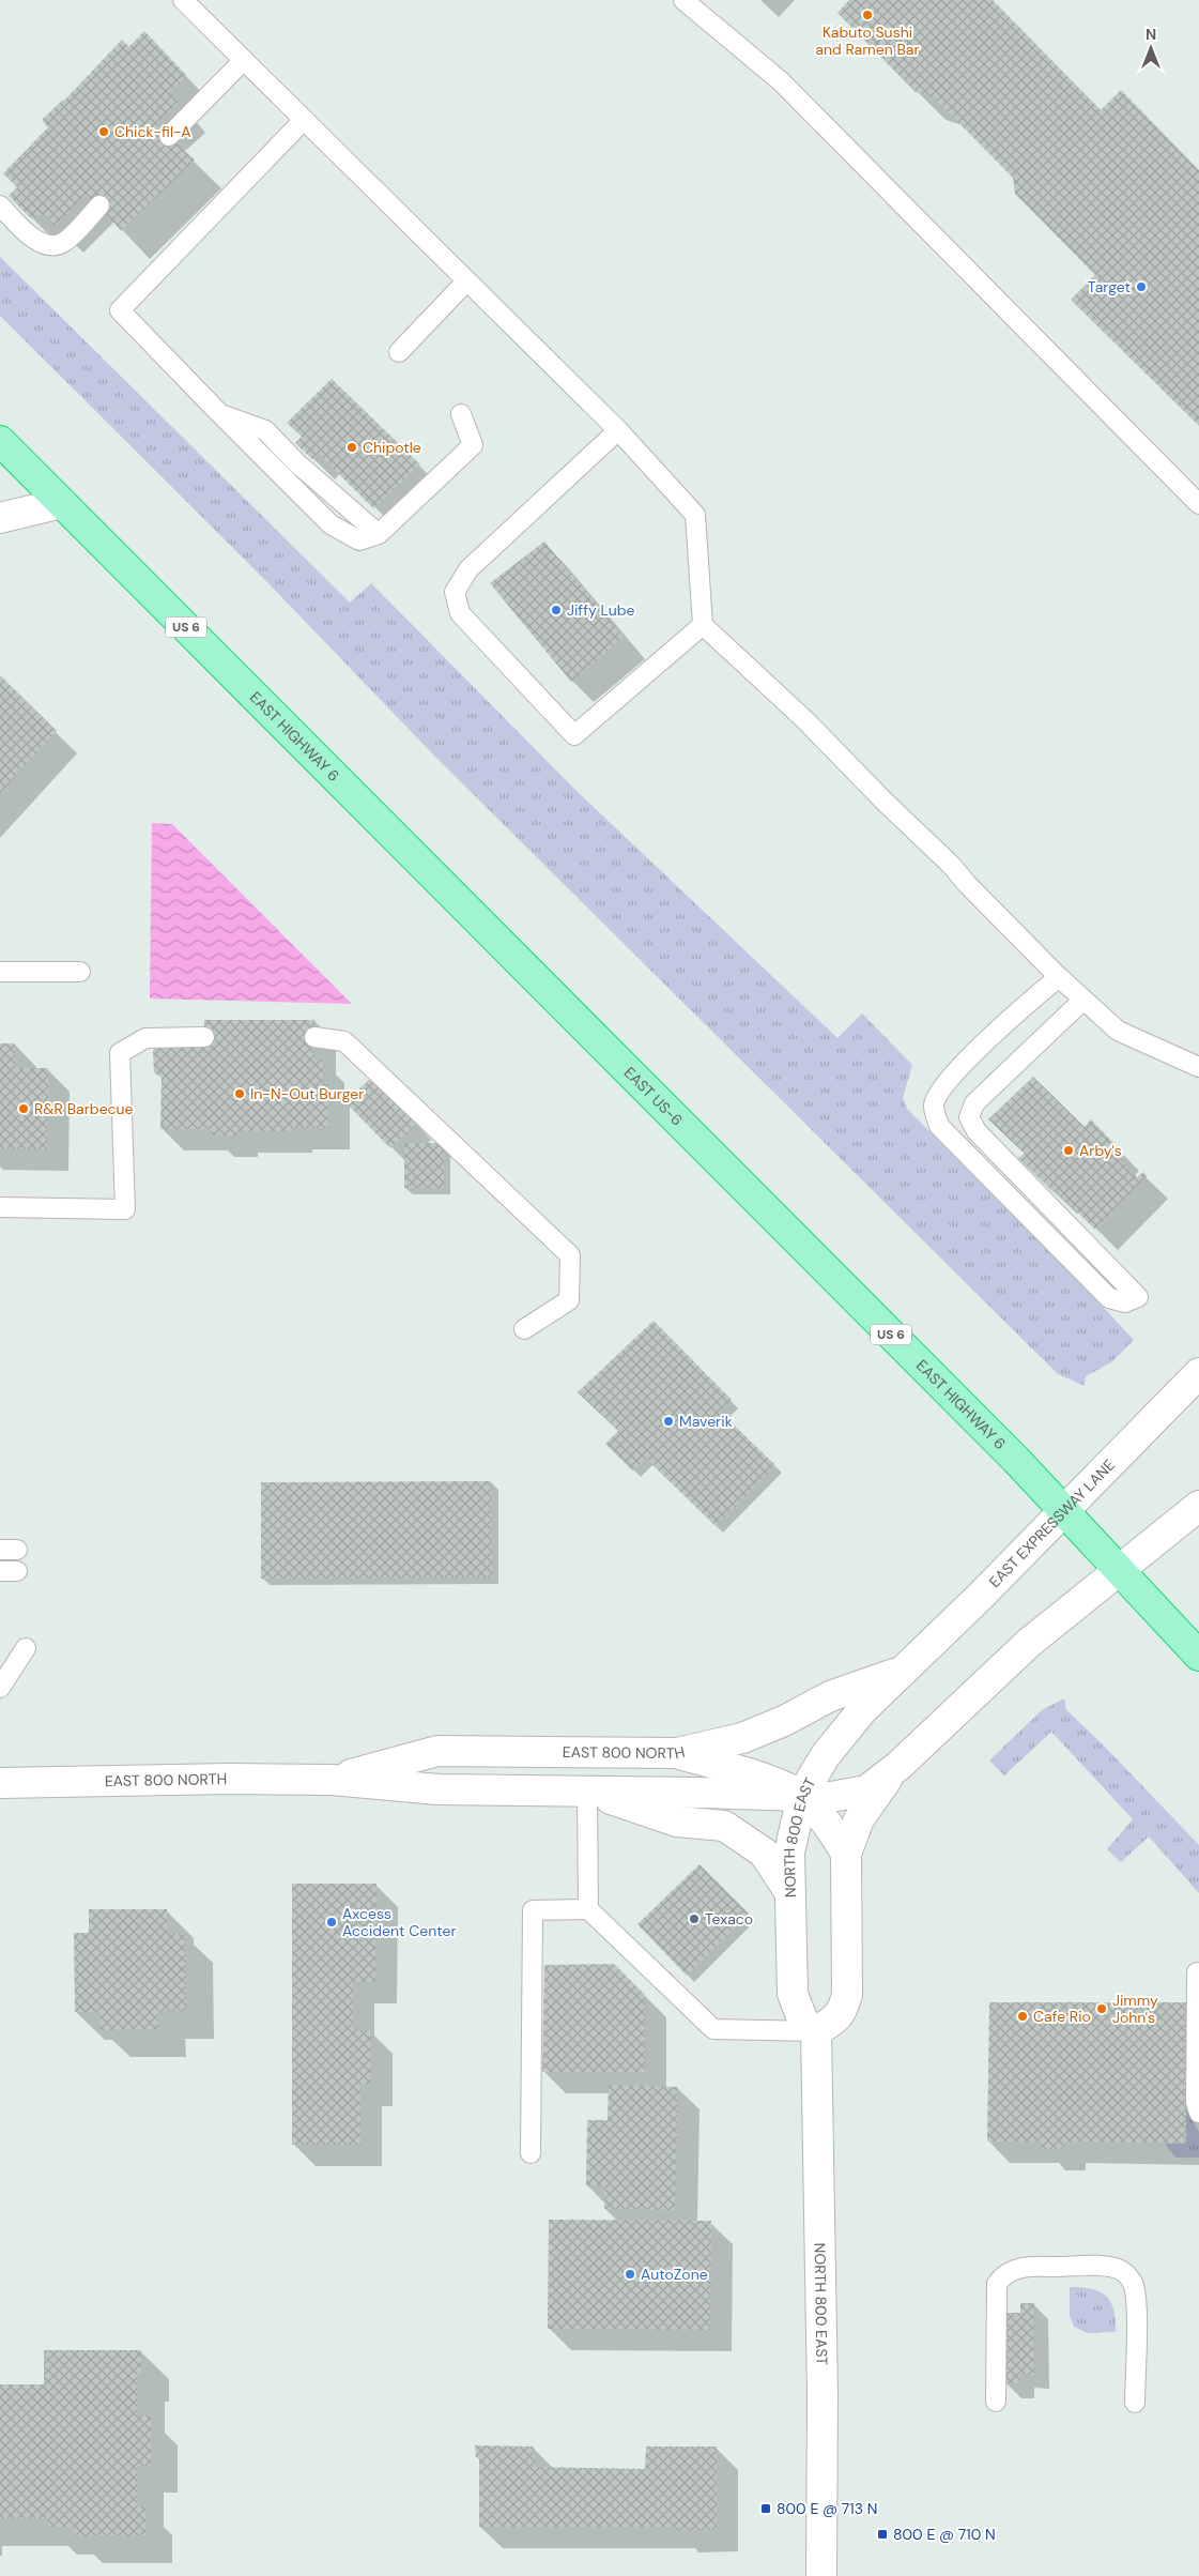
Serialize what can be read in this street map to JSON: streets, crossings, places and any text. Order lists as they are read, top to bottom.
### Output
{
  "streets": {
    "highway": ["US 6", "EAST HIGHWAY 6", "EAST US-6"],
    "street": ["EAST EXPRESSWAY LANE", "EAST 800 NORTH", "NORTH 800 EAST"]
  },
  "crossings": [
    ["EAST HIGHWAY 6", "EAST US-6"],
    ["EAST HIGHWAY 6", "EAST EXPRESSWAY LANE"],
    ["EAST EXPRESSWAY LANE", "EAST 800 NORTH"],
    ["EAST EXPRESSWAY LANE", "NORTH 800 EAST"],
    ["EAST 800 NORTH", "NORTH 800 EAST"]
  ],
  "places": {
    "other": [
      "Kabuto Sushi and Ramen Bar",
      "Chick-fil-A",
      "Target",
      "Chipotle",
      "Jiffy Lube",
      "In-N-Out Burger",
      "R&R Barbecue",
      "Arby's",
      "Maverik",
      "Texaco",
      "Axcess Accident Center",
      "Jimmy John's",
      "Cafe Rio",
      "AutoZone"
    ],
    "transit": ["800 E @ 713 N", "800 E @ 710 N"]
  },
  "north": "top"
}
